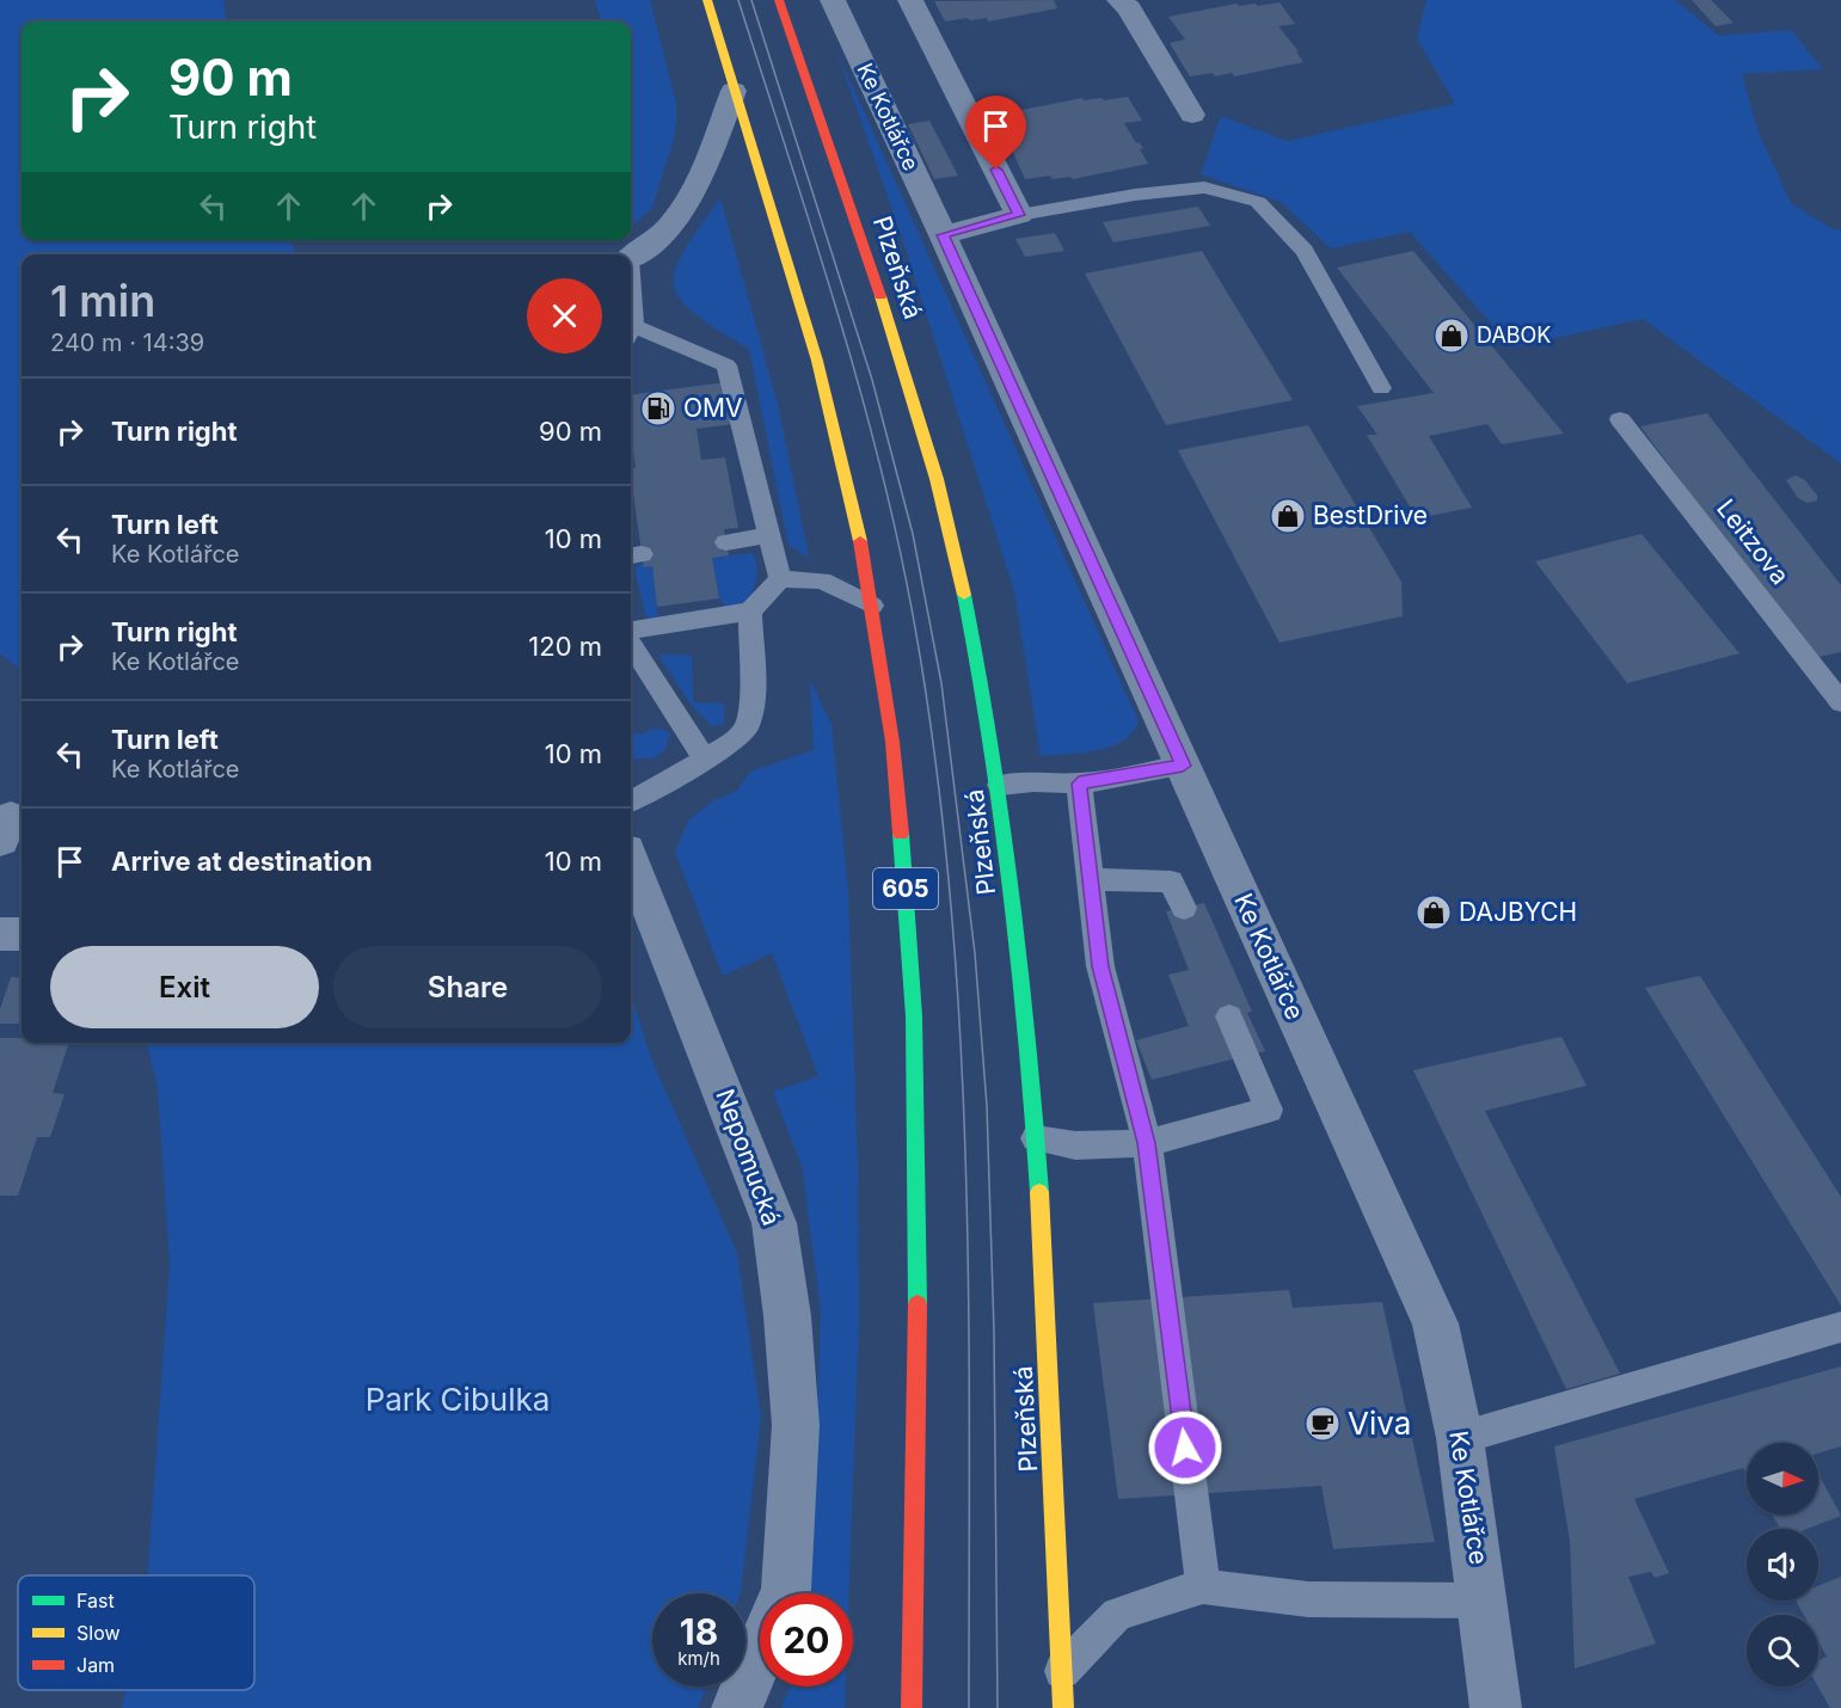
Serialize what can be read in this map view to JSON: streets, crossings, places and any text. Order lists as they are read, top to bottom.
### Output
{
  "streets": {
    "main road": ["Plzeňská", "605"],
    "street": ["Ke Kotlářce", "Nepomucká"],
    "lane": ["Leitzova"]
  },
  "parks": ["Park Cibulka"],
  "places": {
    "shop": ["DABOK", "BestDrive", "DAJBYCH"],
    "fuel station": ["OMV"],
    "cafe": ["Viva"]
  },
  "legend": ["Fast", "Slow", "Jam"],
  "north": "right",
  "page": {
    "turn": ["90 m", "Turn right"],
    "heading": ["1 min", "240 m · 14:39"],
    "list": [
      {
        "name": "Turn right",
        "value": "90 m"
      },
      {
        "name": "Turn left",
        "note": "Ke Kotlářce",
        "value": "10 m"
      },
      {
        "name": "Turn right",
        "note": "Ke Kotlářce",
        "value": "120 m"
      },
      {
        "name": "Turn left",
        "note": "Ke Kotlářce",
        "value": "10 m"
      },
      {
        "name": "Arrive at destination",
        "value": "10 m"
      }
    ],
    "buttons": ["Exit", "Share"],
    "speed": "18 km/h",
    "limit": "20"
  }
}
